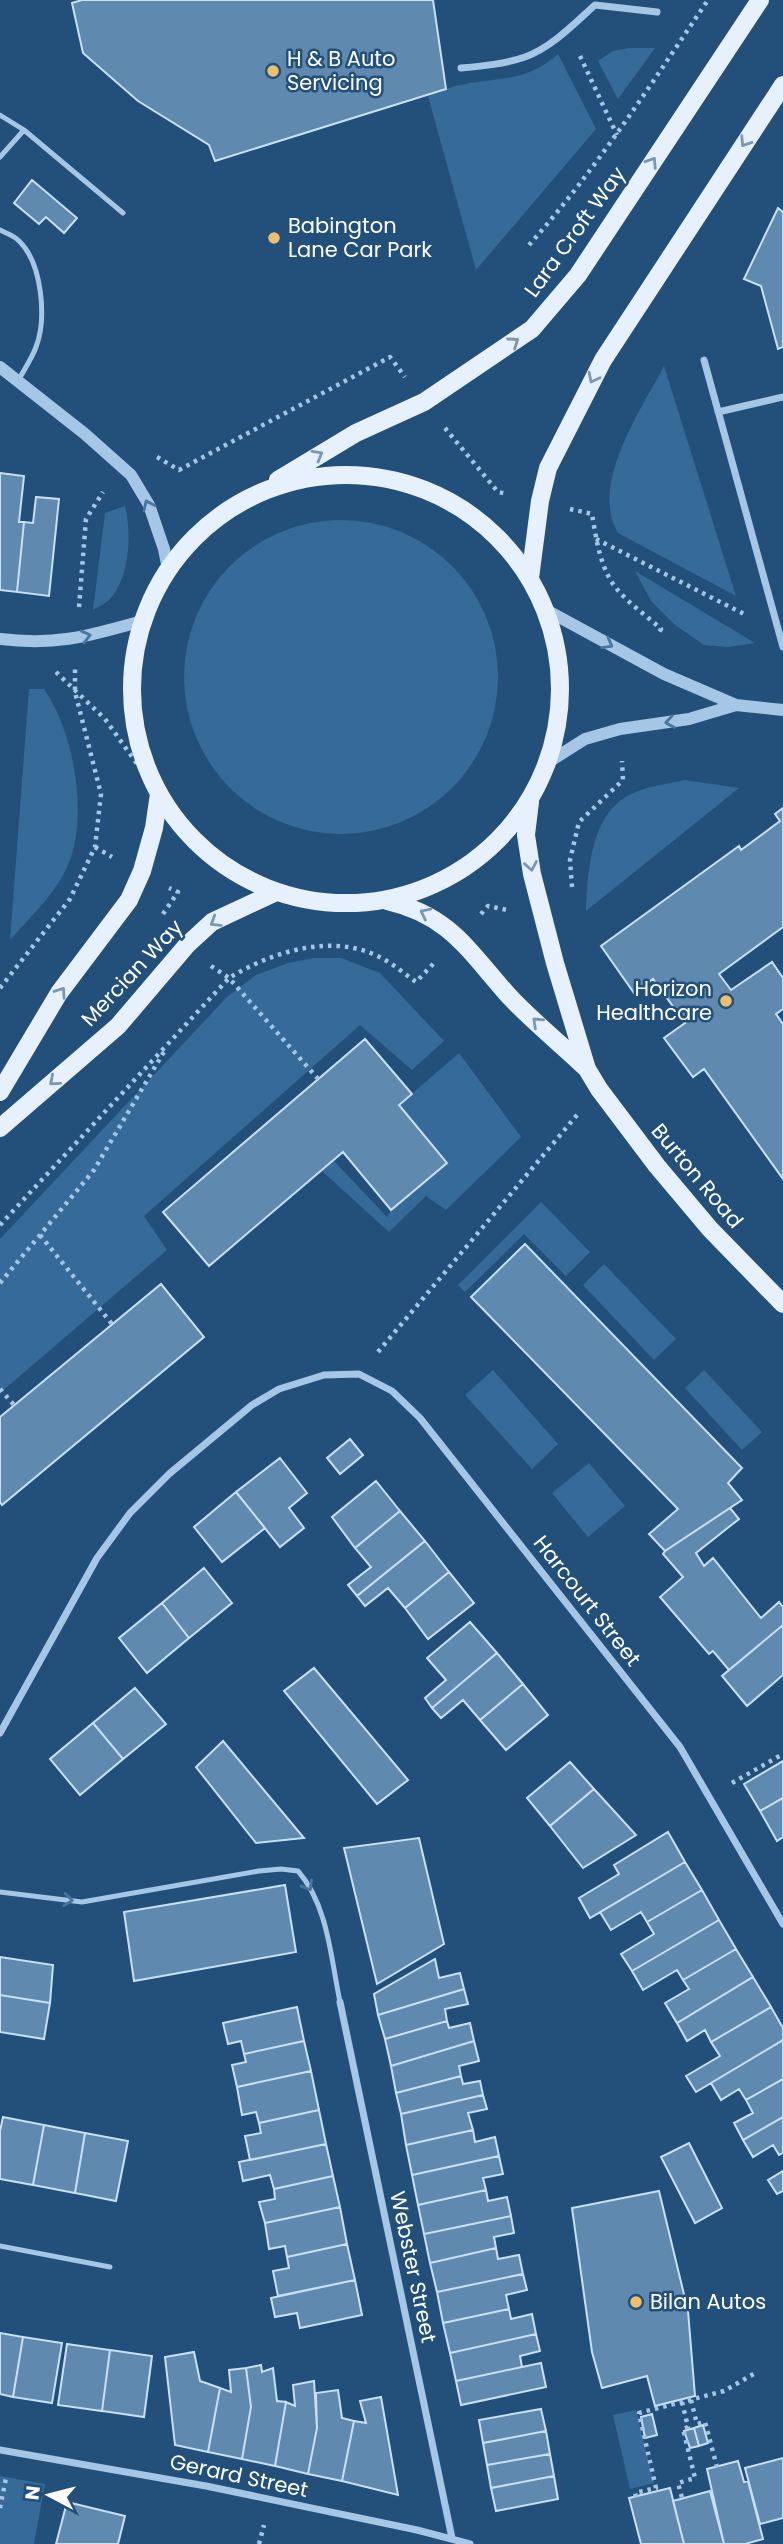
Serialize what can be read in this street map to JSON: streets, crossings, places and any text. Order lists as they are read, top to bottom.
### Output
{
  "streets": {
    "main road": ["Lara Croft Way", "Mercian Way", "Burton Road"],
    "street": ["Harcourt Street", "Webster Street", "Gerard Street"]
  },
  "crossings": [
    ["Webster Street", "Gerard Street"]
  ],
  "places": [
    "H & B Auto Servicing",
    "Babington Lane Car Park",
    "Horizon Healthcare",
    "Bilan Autos"
  ],
  "north": "left"
}
